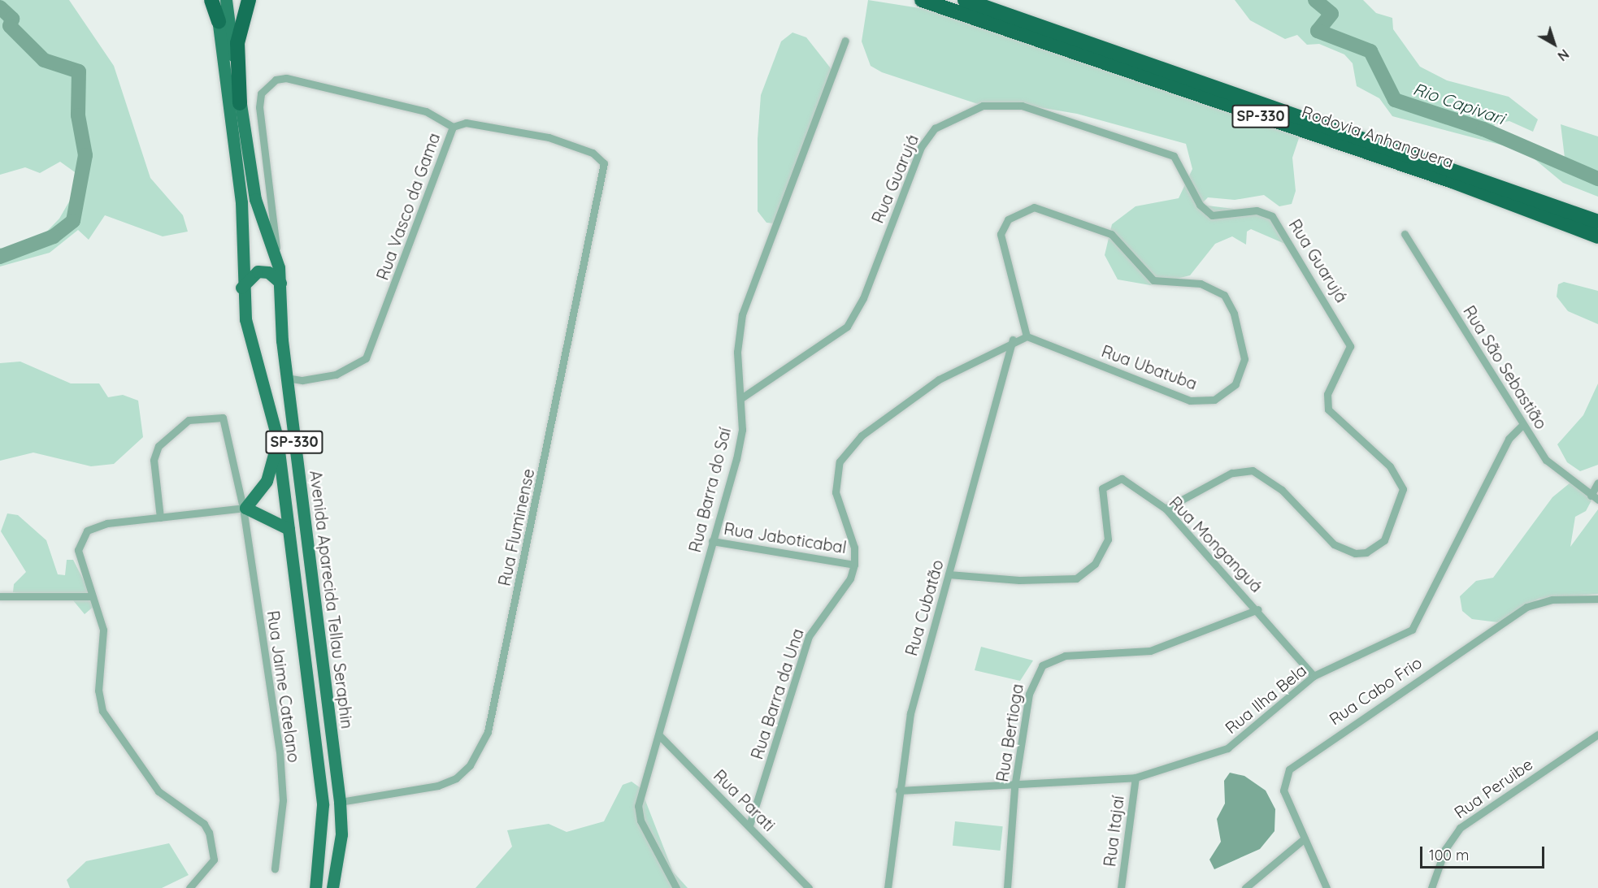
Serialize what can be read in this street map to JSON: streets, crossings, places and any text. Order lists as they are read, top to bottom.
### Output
{
  "streets": {
    "highway": ["SP-330", "Rodovia Anhanguera"],
    "main road": ["Avenida Aparecida Tellau Seraphin"],
    "street": [
      "Rua Guarujá",
      "Rua Vasco da Gama",
      "Rua Ubatuba",
      "Rua São Sebastião",
      "Rua Barra do Saí",
      "Rua Fluminense",
      "Rua Jaboticabal",
      "Rua Monganguá",
      "Rua Cubatão",
      "Rua Jaime Catelano",
      "Rua Cabo Frio",
      "Rua Barra da Una",
      "Rua Ilha Bela",
      "Rua Bertioga",
      "Rua Peruibe",
      "Rua Parati",
      "Rua Itajaí"
    ]
  },
  "crossings": [
    ["Rua Guarujá", "Rua Barra do Saí"],
    ["Rua Guarujá", "Rua Monganguá"],
    ["Rua Vasco da Gama", "Rua Fluminense"],
    ["Rua Vasco da Gama", "Avenida Aparecida Tellau Seraphin"],
    ["Rua Ubatuba", "Rua Barra da Una"],
    ["Rua São Sebastião", "Rua Ilha Bela"],
    ["Rua Barra do Saí", "Rua Jaboticabal"],
    ["Rua Barra do Saí", "Rua Parati"],
    ["Rua Fluminense", "Avenida Aparecida Tellau Seraphin"],
    ["Rua Jaboticabal", "Rua Barra da Una"],
    ["Rua Monganguá", "Rua Cubatão"],
    ["Rua Monganguá", "Rua Ilha Bela"],
    ["Rua Monganguá", "Rua Bertioga"],
    ["Rua Cubatão", "Rua Barra da Una"],
    ["Rua Cubatão", "Rua Ilha Bela"],
    ["Rua Barra da Una", "Rua Parati"],
    ["Rua Ilha Bela", "Rua Bertioga"],
    ["Rua Ilha Bela", "Rua Itajaí"]
  ],
  "water": ["Rio Capivari"],
  "scale_bar": "100 m",
  "north": "bottom right"
}
